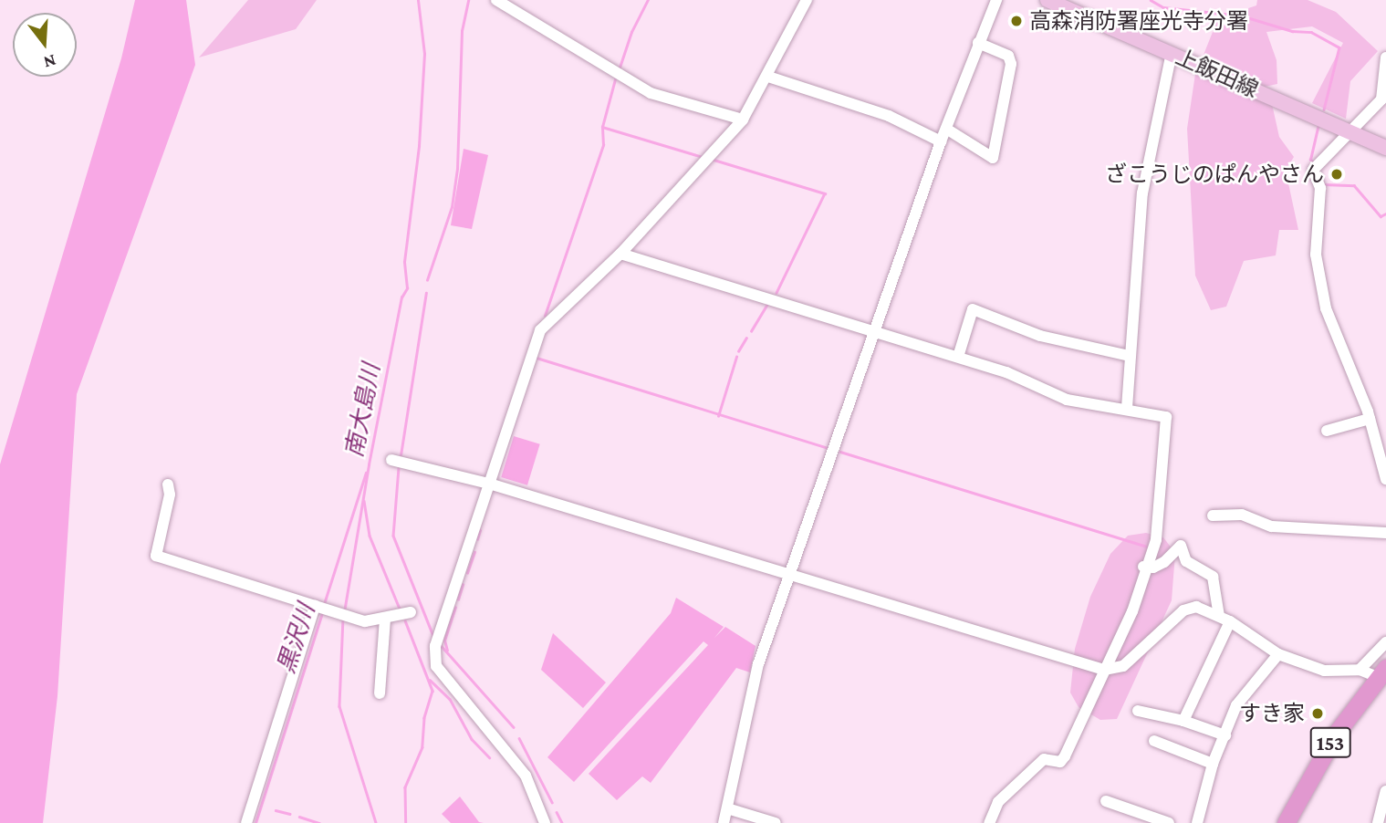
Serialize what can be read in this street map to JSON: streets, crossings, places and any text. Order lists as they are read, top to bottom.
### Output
{
  "streets": {
    "highway": ["153"],
    "main road": ["上飯田線"]
  },
  "water": ["南大島川", "黒沢川"],
  "places": ["高森消防署座光寺分署", "ざこうじのぱんやさん", "すき家"],
  "north": "bottom"
}
